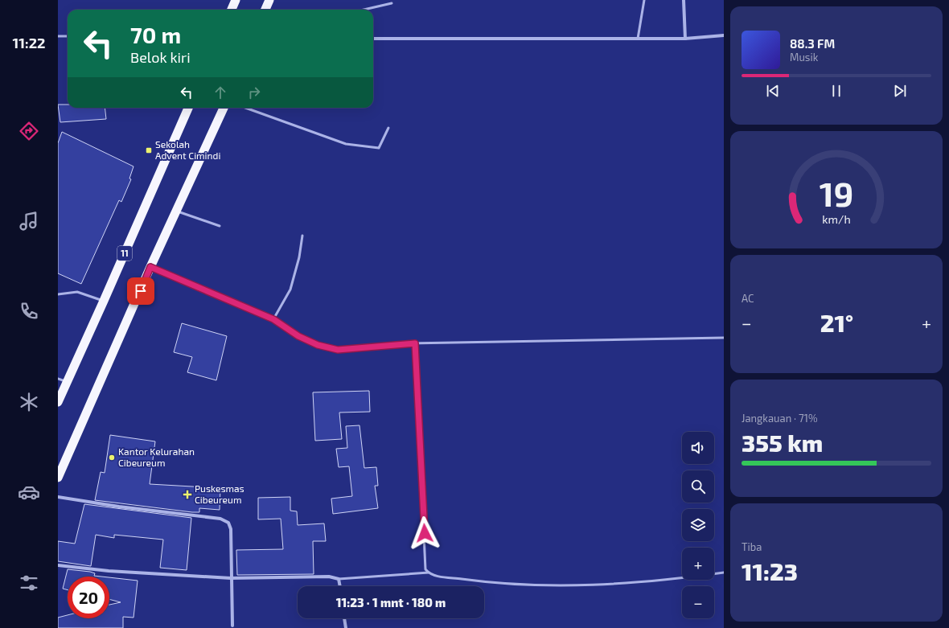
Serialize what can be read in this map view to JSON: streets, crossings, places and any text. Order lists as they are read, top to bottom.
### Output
{
  "streets": {
    "highway": ["11"]
  },
  "places": {
    "transit": ["Sekolah Advent Cimindi"],
    "other": ["Kantor Kelurahan Cibeureum"],
    "health": ["Puskesmas Cibeureum"]
  },
  "page": {
    "tabs": "11:22",
    "turn": ["70 m", "Belok kiri"],
    "song": ["88.3 FM", "Musik"],
    "tile": [
      "AC",
      ["Jangkauan · 71%", "355 km"],
      ["Tiba", "11:23"]
    ],
    "heat": ["−", "21°", "+"],
    "map_buttons": ["+", "−"],
    "limit": "20",
    "trip": "11:23 · 1 mnt · 180 m",
    "gauge": ["19", "km/h"]
  }
}
